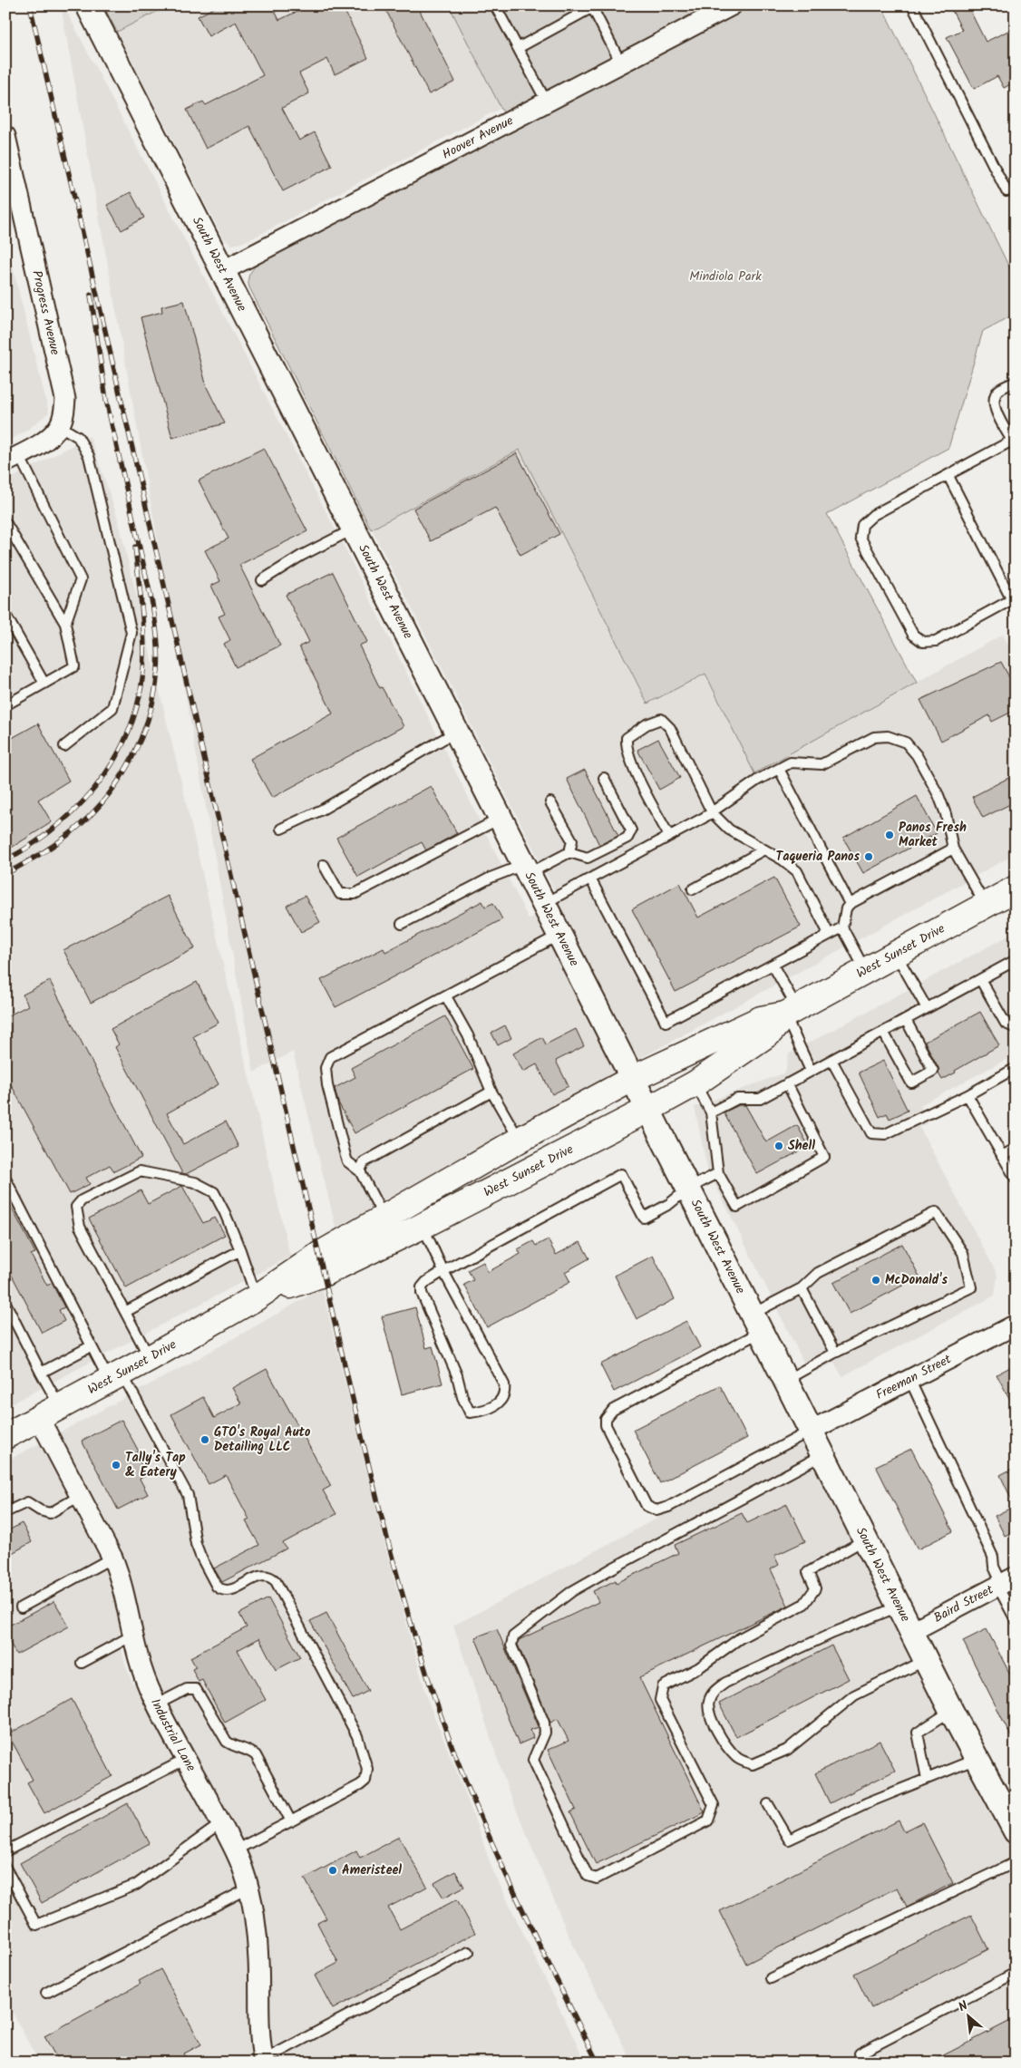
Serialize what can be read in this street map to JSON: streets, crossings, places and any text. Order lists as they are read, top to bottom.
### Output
{
  "streets": {
    "main road": ["West Sunset Drive"],
    "street": [
      "Hoover Avenue",
      "South West Avenue",
      "Progress Avenue",
      "Freeman Street",
      "Baird Street",
      "Industrial Lane"
    ]
  },
  "crossings": [
    ["Hoover Avenue", "South West Avenue"],
    ["South West Avenue", "West Sunset Drive"],
    ["South West Avenue", "Freeman Street"],
    ["South West Avenue", "Baird Street"],
    ["West Sunset Drive", "Industrial Lane"]
  ],
  "parks": ["Mindiola Park"],
  "places": [
    "Panos Fresh Market",
    "Taqueria Panos",
    "Shell",
    "McDonald's",
    "GTO's Royal Auto Detailing LLC",
    "Tally's Tap & Eatery",
    "Ameristeel"
  ],
  "north": "top left"
}
